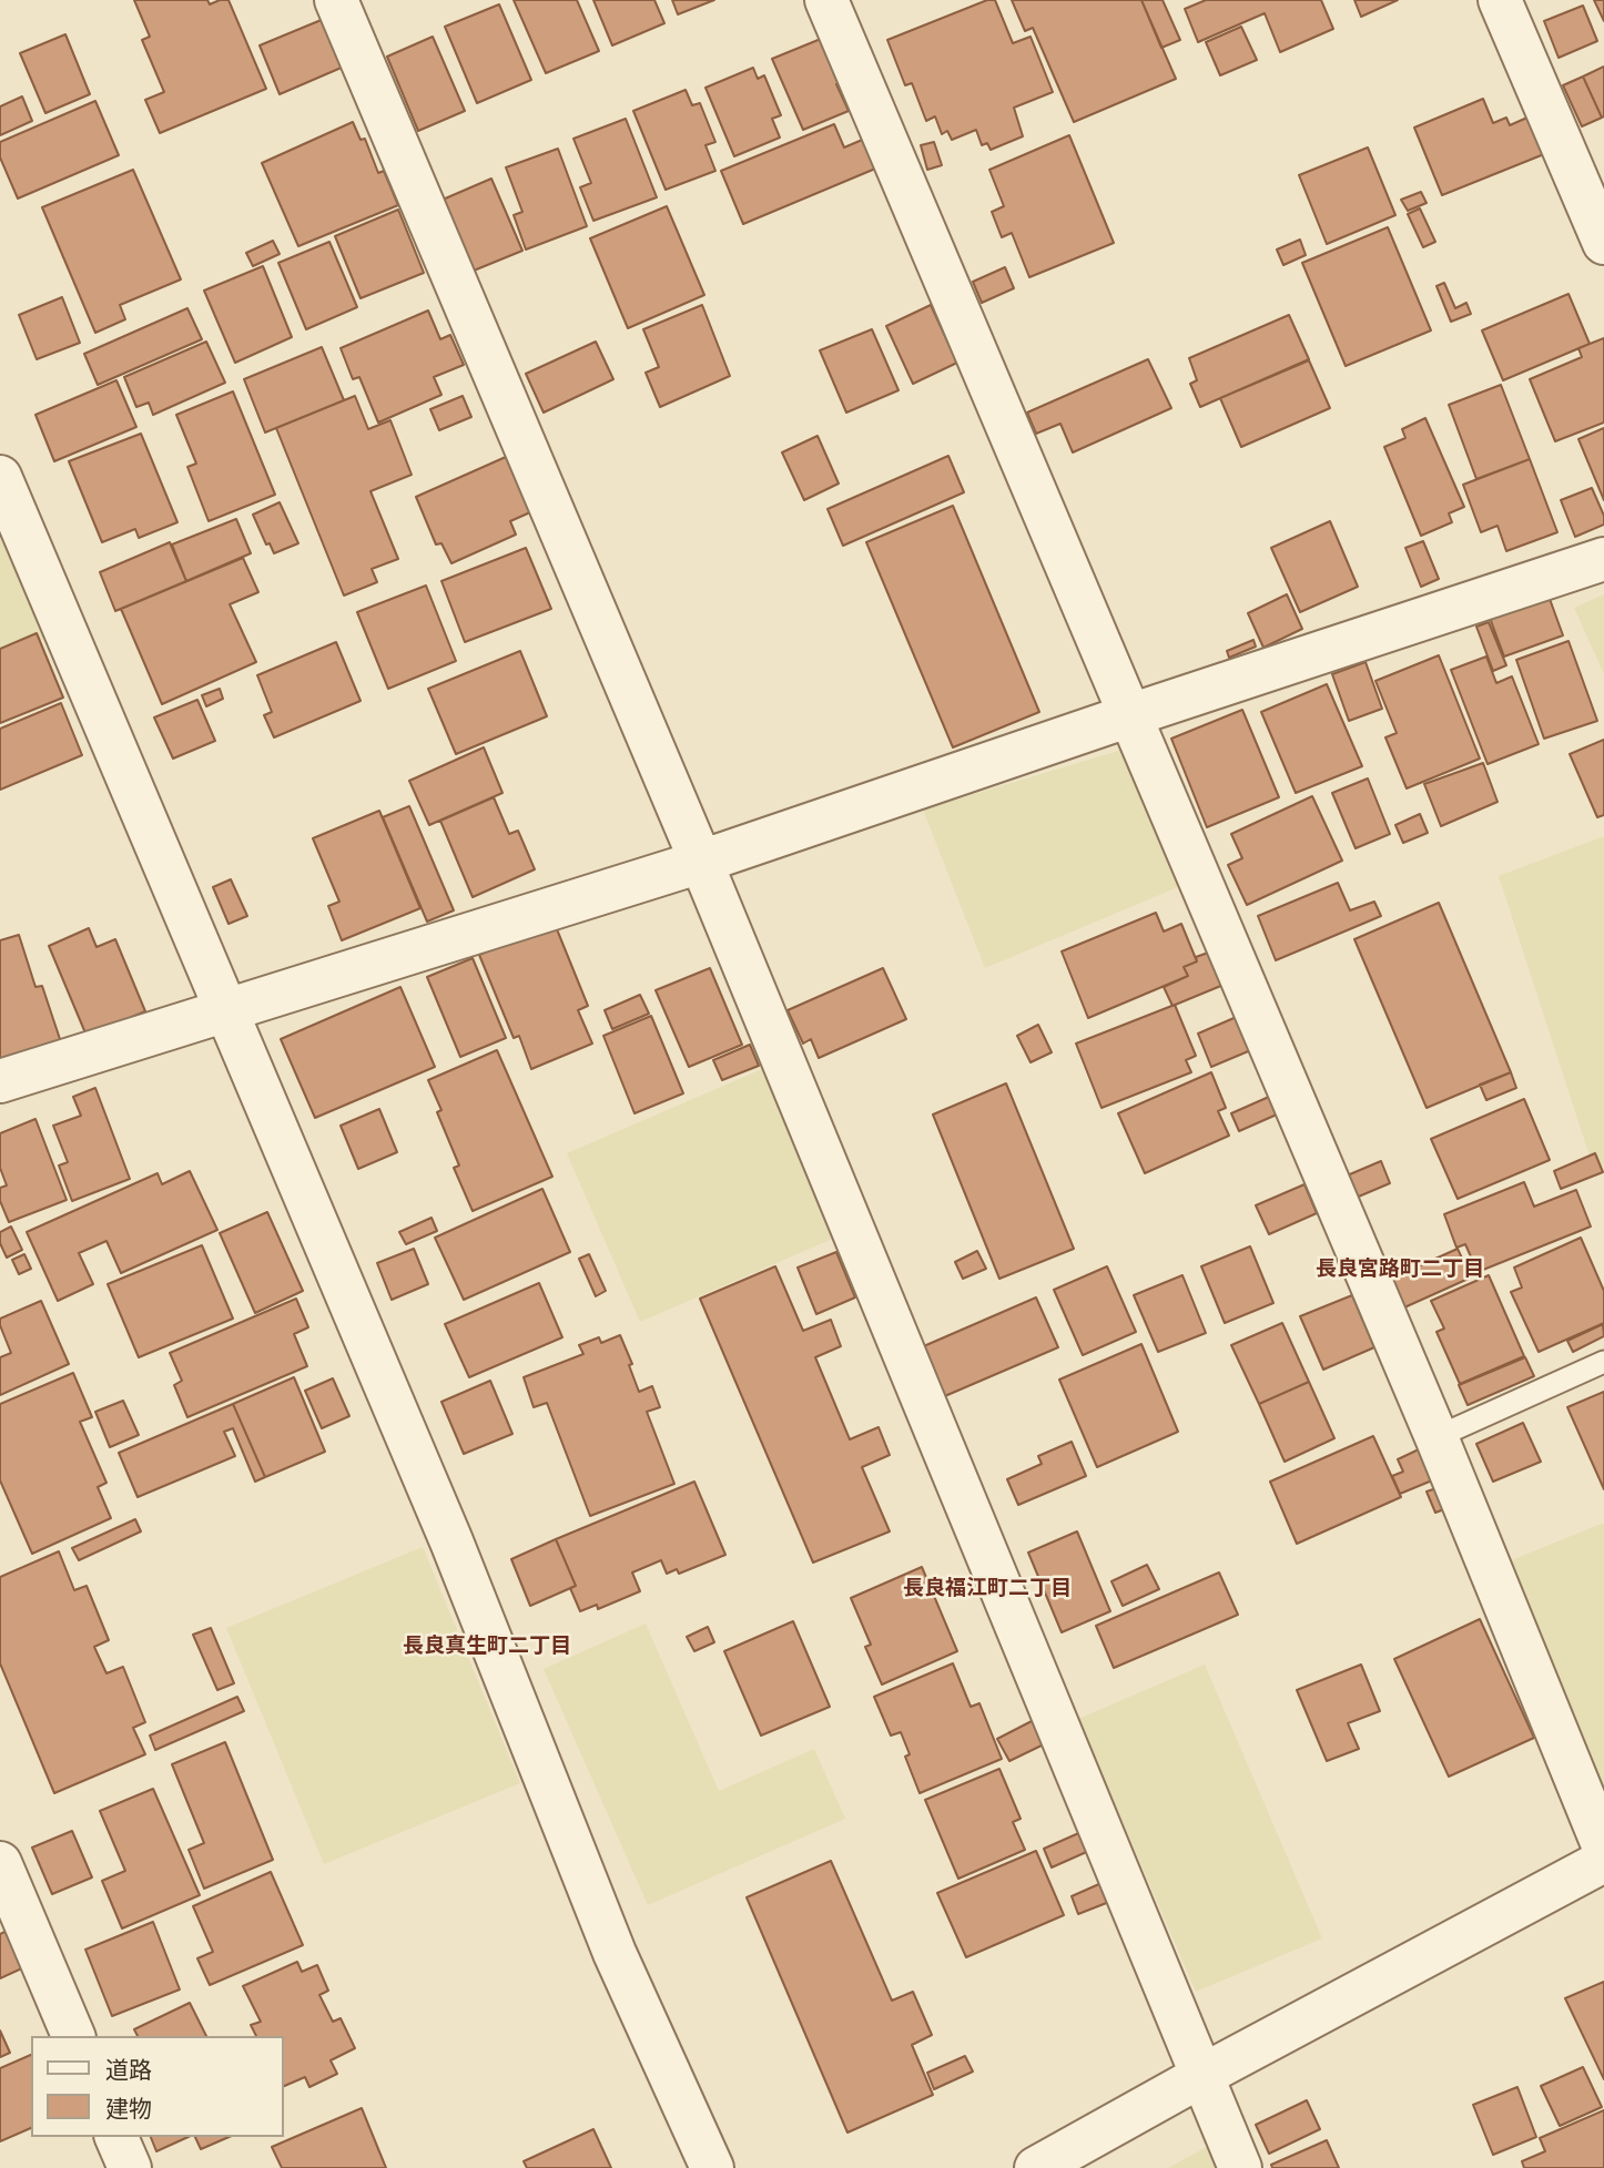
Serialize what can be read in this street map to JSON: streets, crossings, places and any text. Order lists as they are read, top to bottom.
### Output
{
  "districts": ["長良宮路町二丁目", "長良福江町二丁目", "長良真生町二丁目"],
  "legend": ["道路", "建物"]
}
